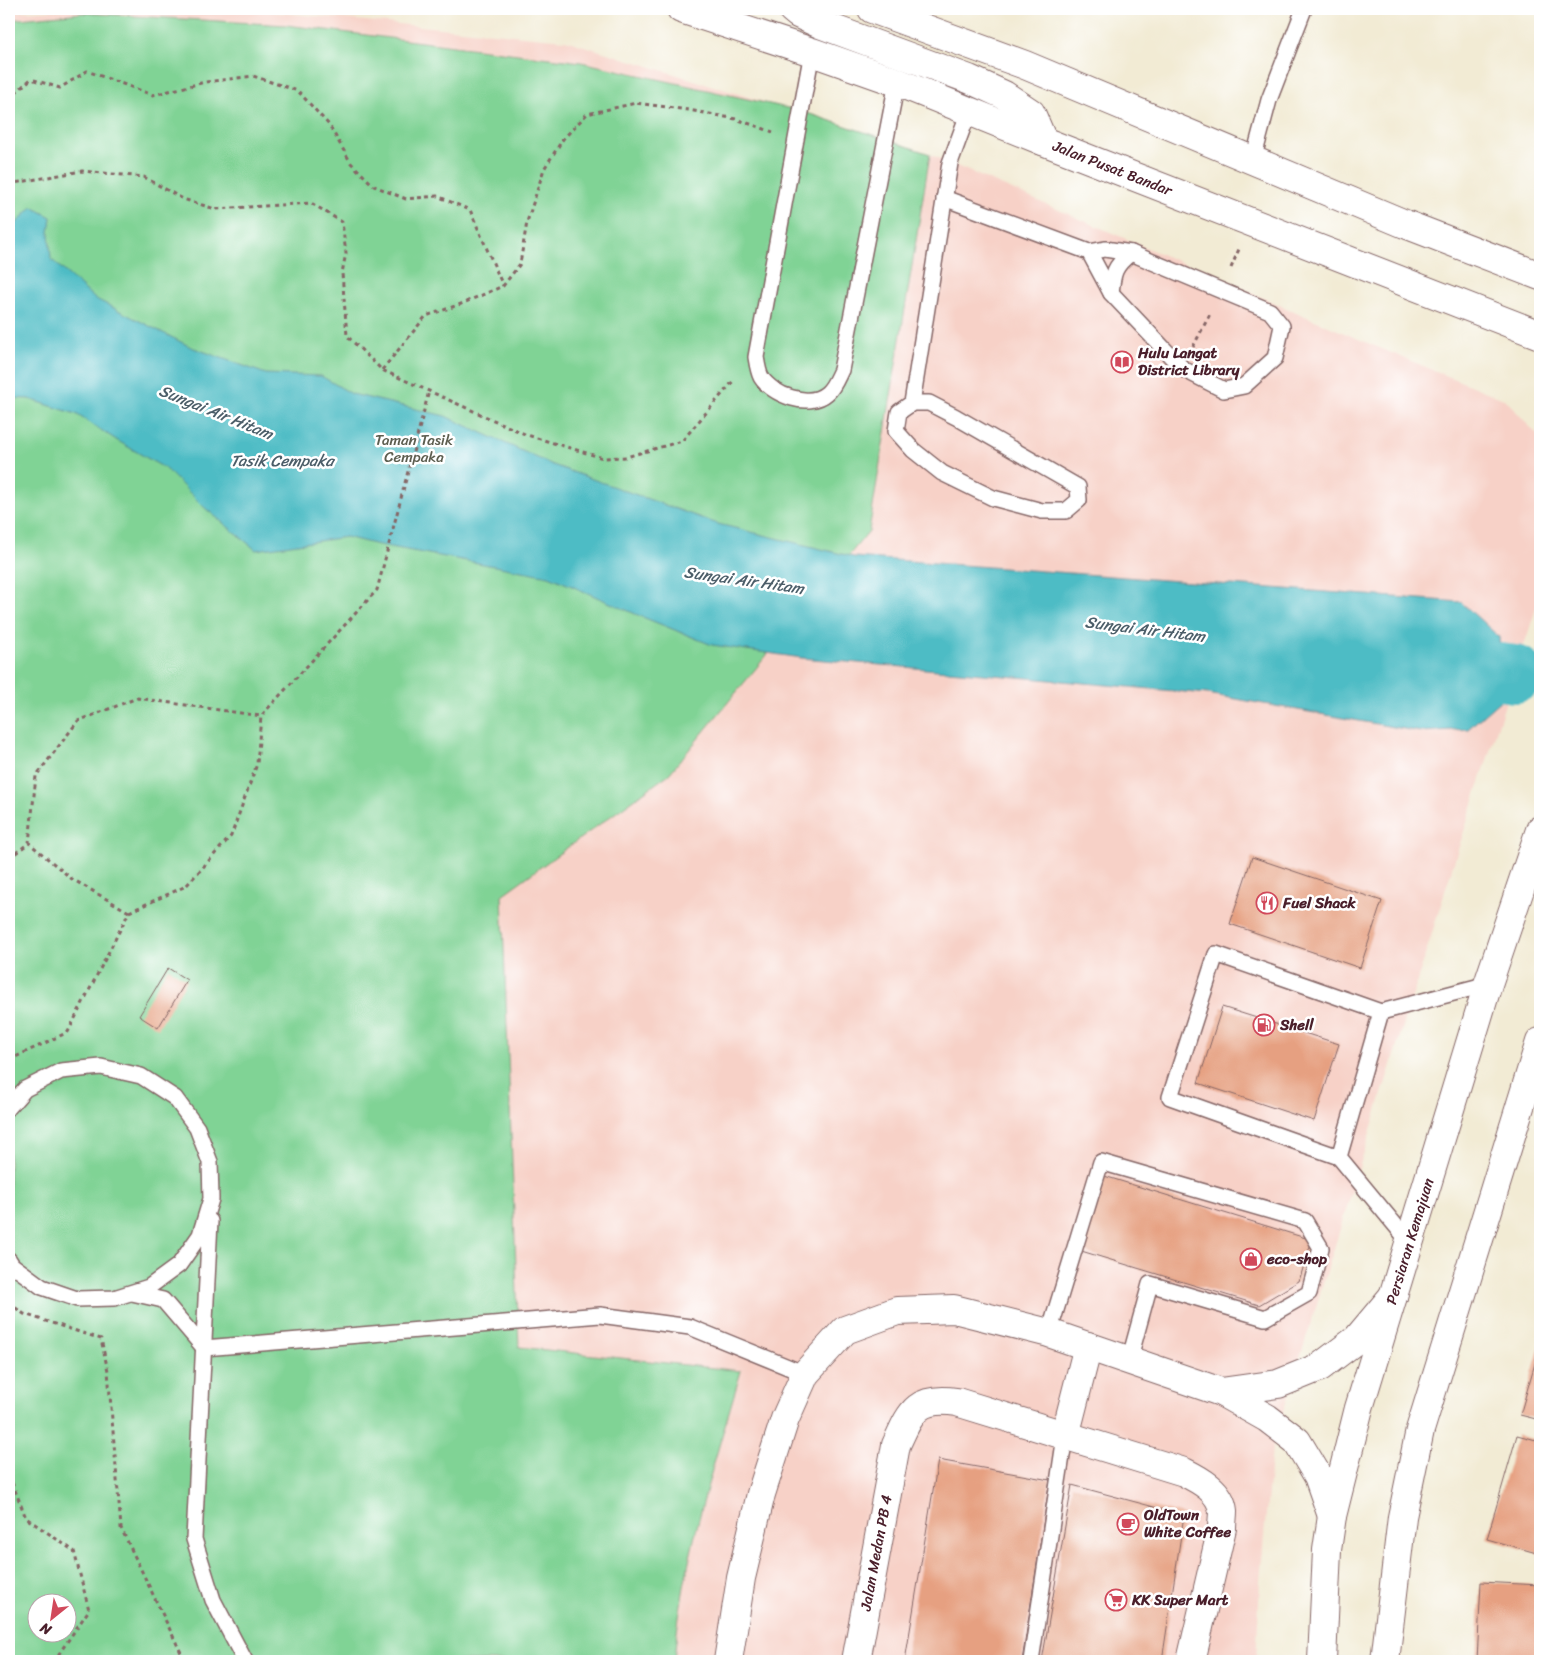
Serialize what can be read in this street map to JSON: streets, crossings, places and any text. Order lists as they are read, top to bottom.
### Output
{
  "streets": {
    "main road": ["Jalan Pusat Bandar", "Persiaran Kemajuan", "Jalan Medan PB 4"]
  },
  "water": ["Sungai Air Hitam", "Tasik Cempaka"],
  "parks": ["Taman Tasik Cempaka"],
  "places": {
    "library": ["Hulu Langat District Library"],
    "restaurant": ["Fuel Shack"],
    "fuel station": ["Shell"],
    "shop": ["eco-shop"],
    "cafe": ["OldTown White Coffee"],
    "supermarket": ["KK Super Mart"]
  },
  "north": "bottom left"
}
